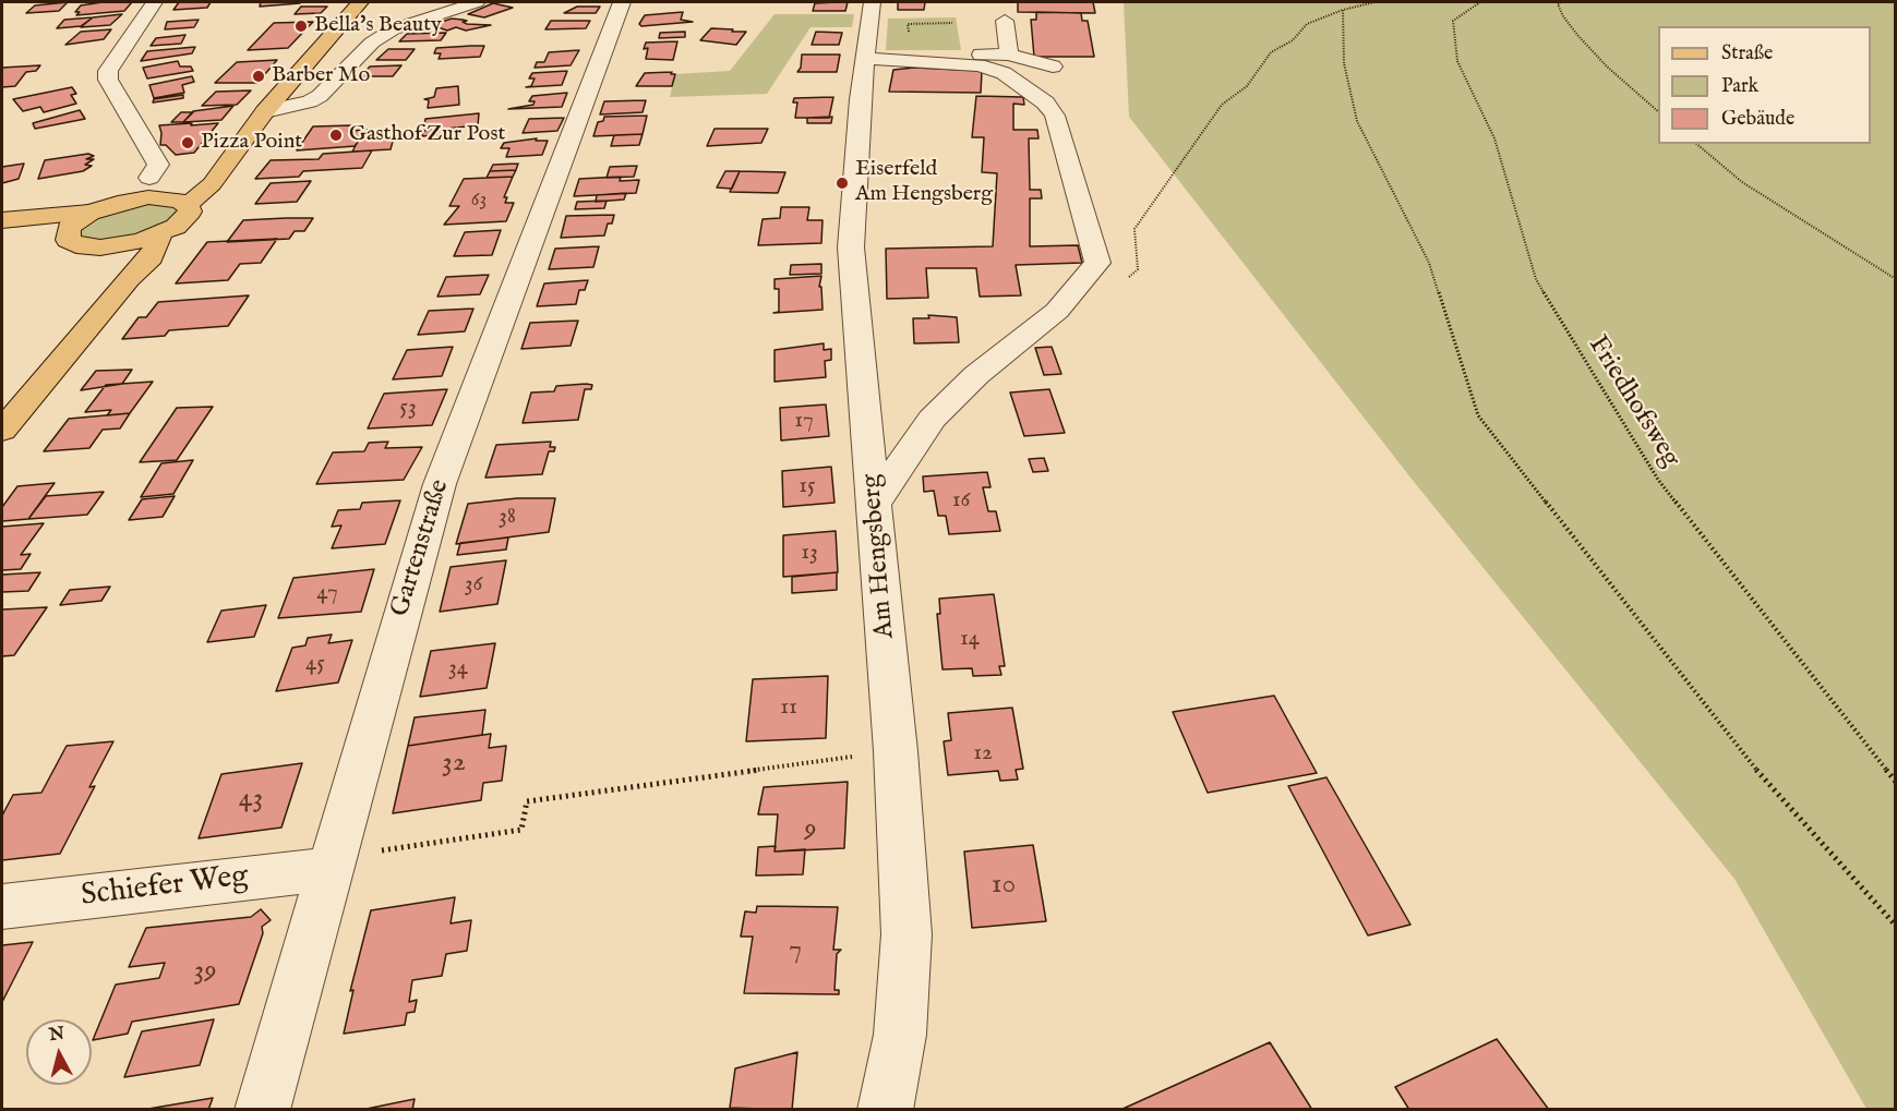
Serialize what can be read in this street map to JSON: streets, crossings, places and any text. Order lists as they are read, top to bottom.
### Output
{
  "streets": {
    "street": ["Gartenstraße", "Am Hengsberg", "Schiefer Weg"],
    "path": ["Friedhofsweg"]
  },
  "crossings": [
    ["Gartenstraße", "Schiefer Weg"]
  ],
  "places": [
    "Bella's Beauty",
    "Barber Mo",
    "Gasthof Zur Post",
    "Pizza Point",
    "Eiserfeld Am Hengsberg"
  ],
  "house_numbers": [
    "63",
    "53",
    "17",
    "15",
    "16",
    "38",
    "13",
    "36",
    "47",
    "14",
    "45",
    "34",
    "11",
    "12",
    "32",
    "43",
    "9",
    "10",
    "7",
    "39"
  ],
  "legend": ["Straße", "Park", "Gebäude"],
  "north": "top"
}
